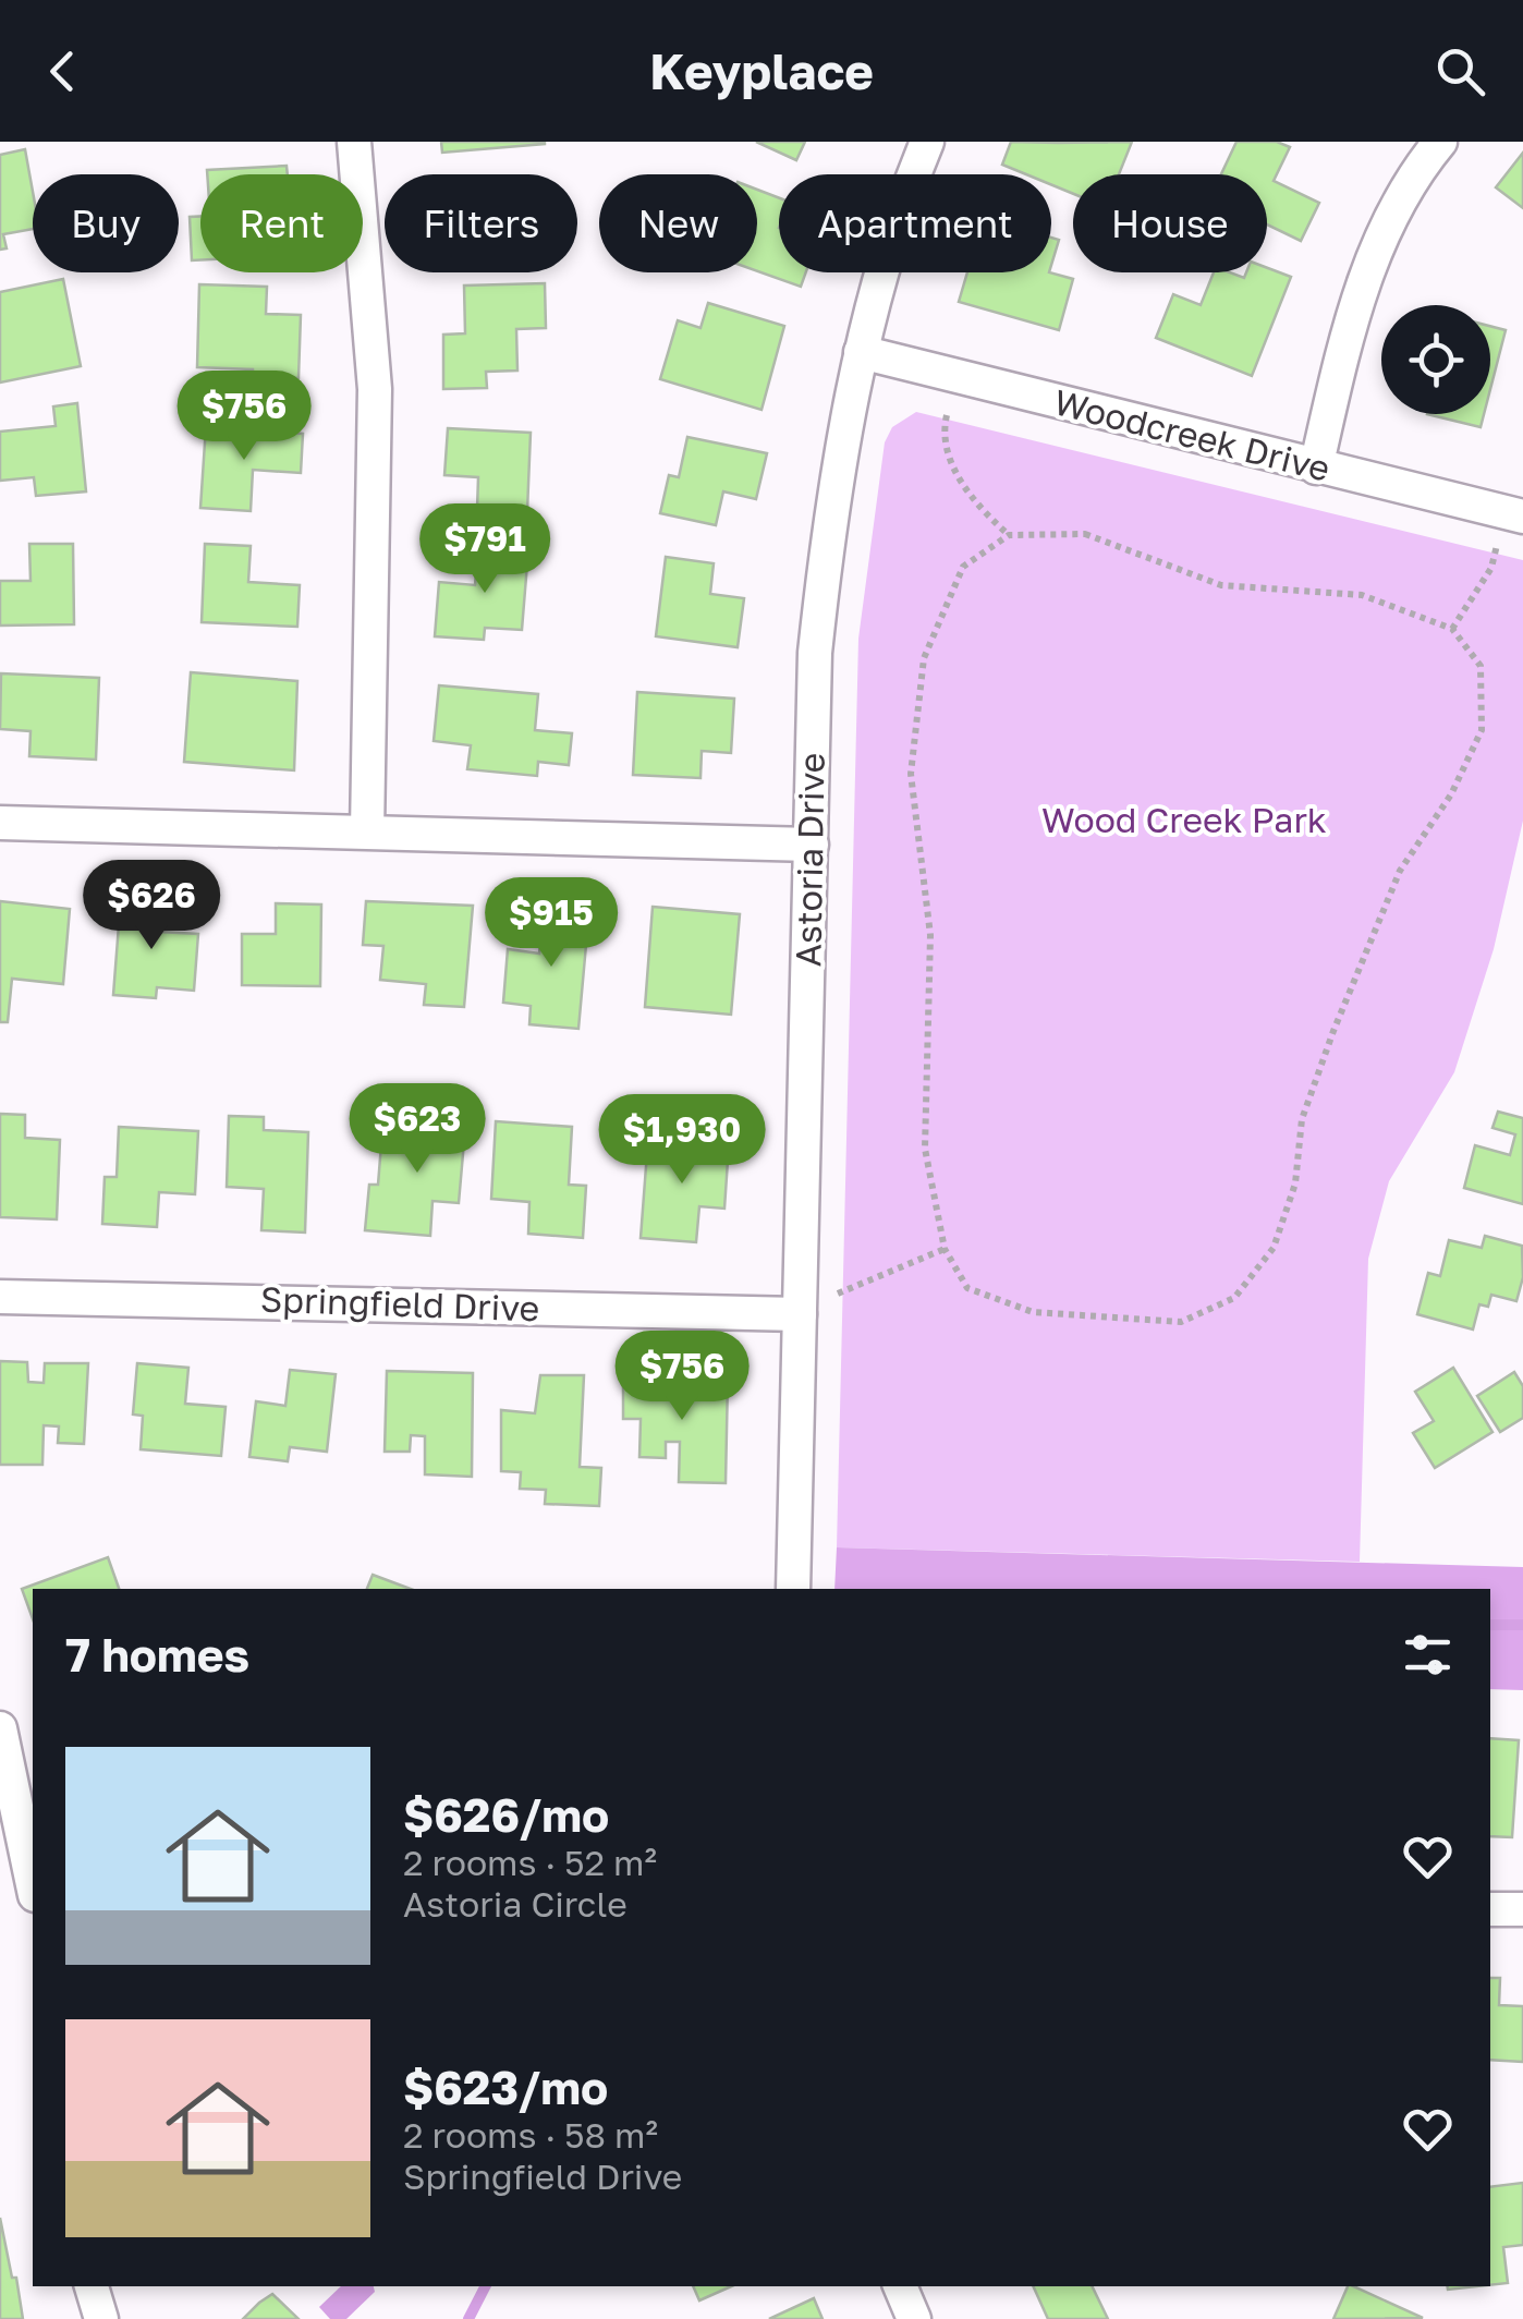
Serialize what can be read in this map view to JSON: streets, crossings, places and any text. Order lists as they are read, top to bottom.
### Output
{
  "streets": {
    "street": ["Woodcreek Drive", "Astoria Drive", "Springfield Drive"]
  },
  "crossings": [
    ["Woodcreek Drive", "Astoria Drive"],
    ["Astoria Drive", "Springfield Drive"]
  ],
  "parks": ["Wood Creek Park"],
  "page": {
    "header": "Keyplace",
    "chip": [
      "Buy",
      "Rent",
      "Filters",
      "New",
      "Apartment",
      "House"
    ],
    "price": [
      "$756",
      "$791",
      "$626",
      "$915",
      "$623",
      "$1,930",
      "$756"
    ],
    "heading": "7 homes",
    "list": [
      {
        "name": "$626/mo",
        "note": "2 rooms · 52 m² · Astoria Circle"
      },
      {
        "name": "$623/mo",
        "note": "2 rooms · 58 m² · Springfield Drive"
      }
    ]
  }
}
